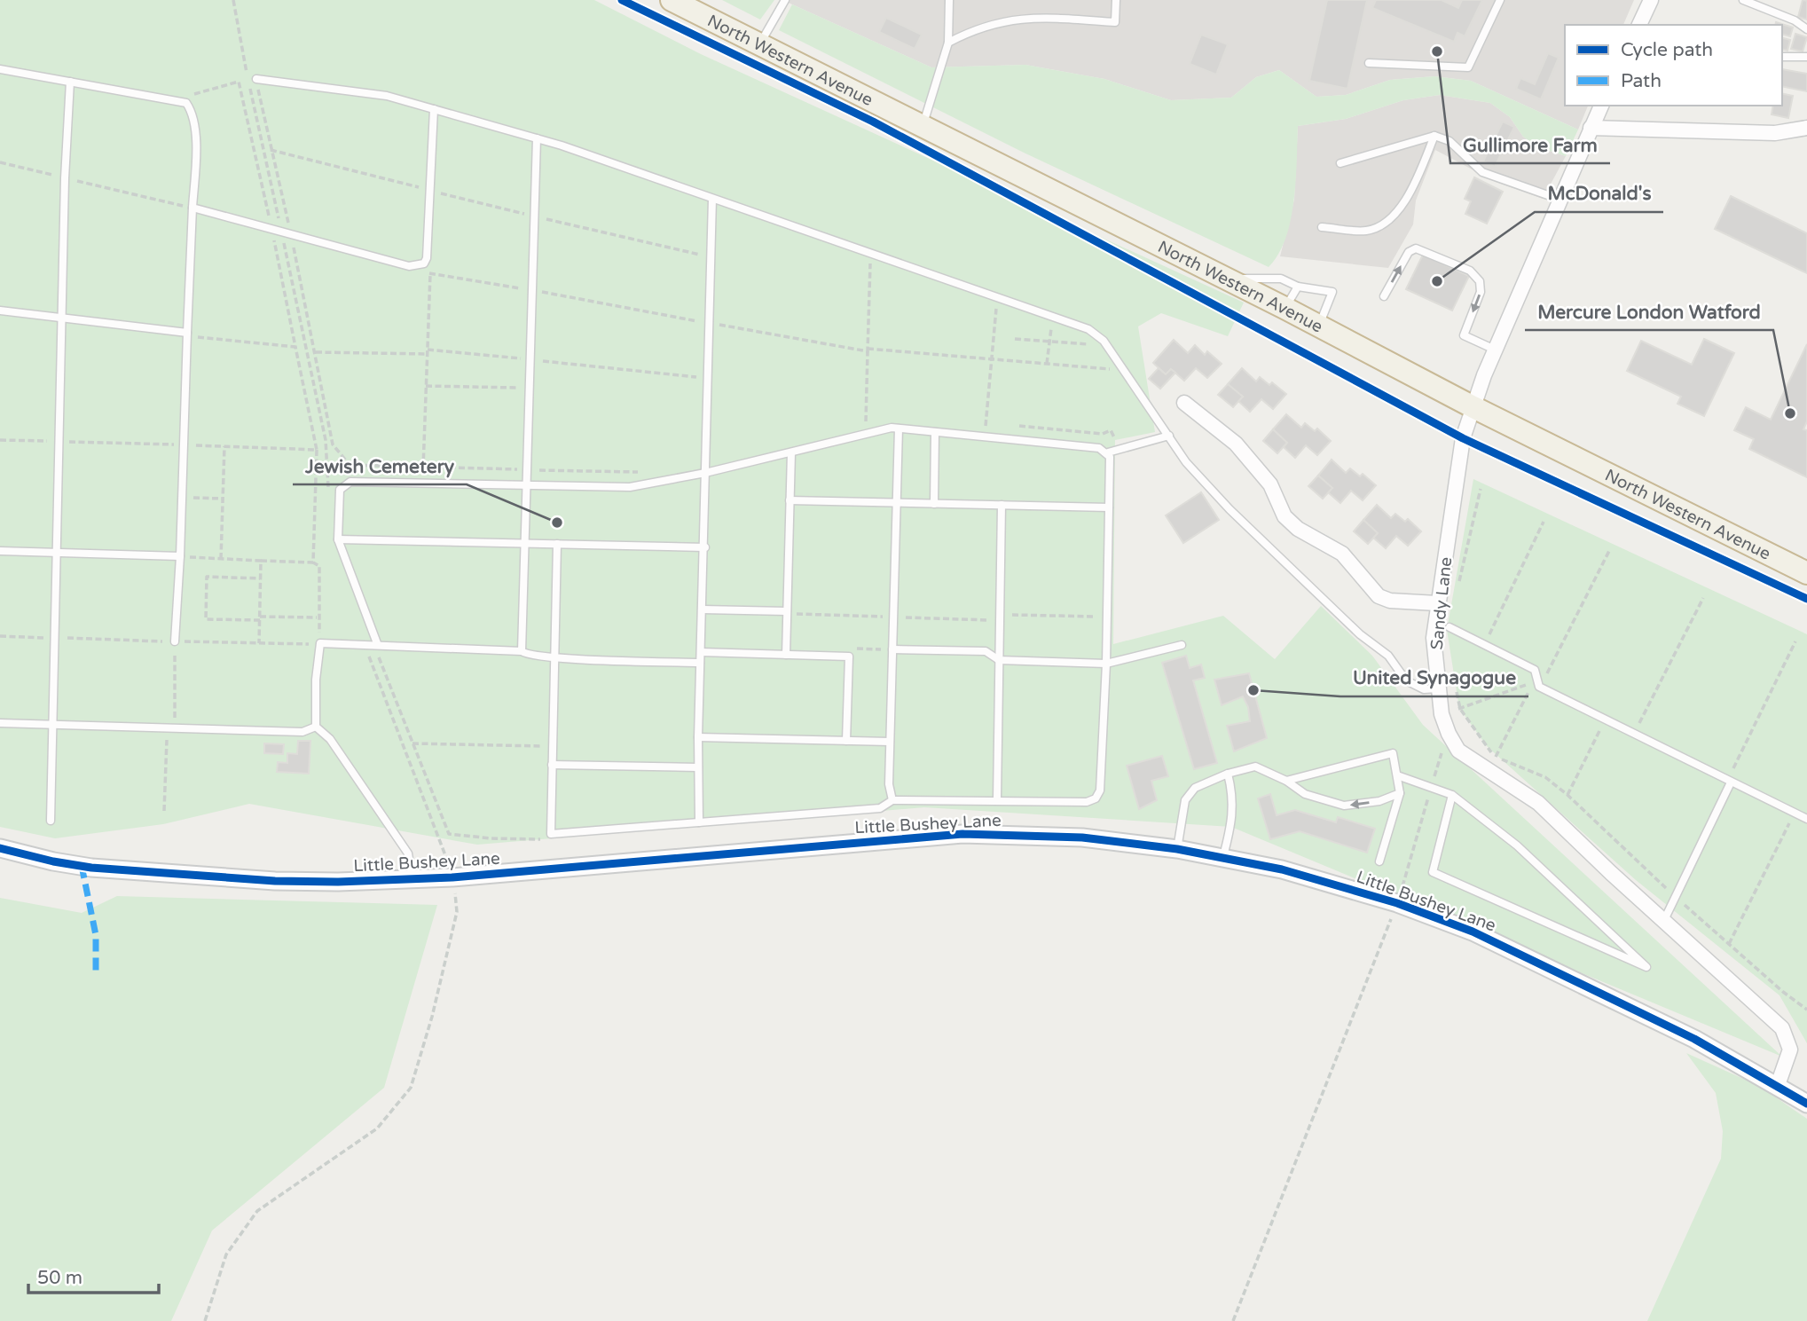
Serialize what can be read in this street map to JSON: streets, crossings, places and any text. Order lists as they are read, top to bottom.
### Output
{
  "streets": {
    "highway": ["North Western Avenue"],
    "street": ["Sandy Lane", "Little Bushey Lane"]
  },
  "crossings": [
    ["North Western Avenue", "Sandy Lane"],
    ["Sandy Lane", "Little Bushey Lane"]
  ],
  "places": [
    "Gullimore Farm",
    "McDonald's",
    "Mercure London Watford",
    "Jewish Cemetery",
    "United Synagogue"
  ],
  "legend": ["Cycle path", "Path"],
  "scale_bar": "50 m"
}
